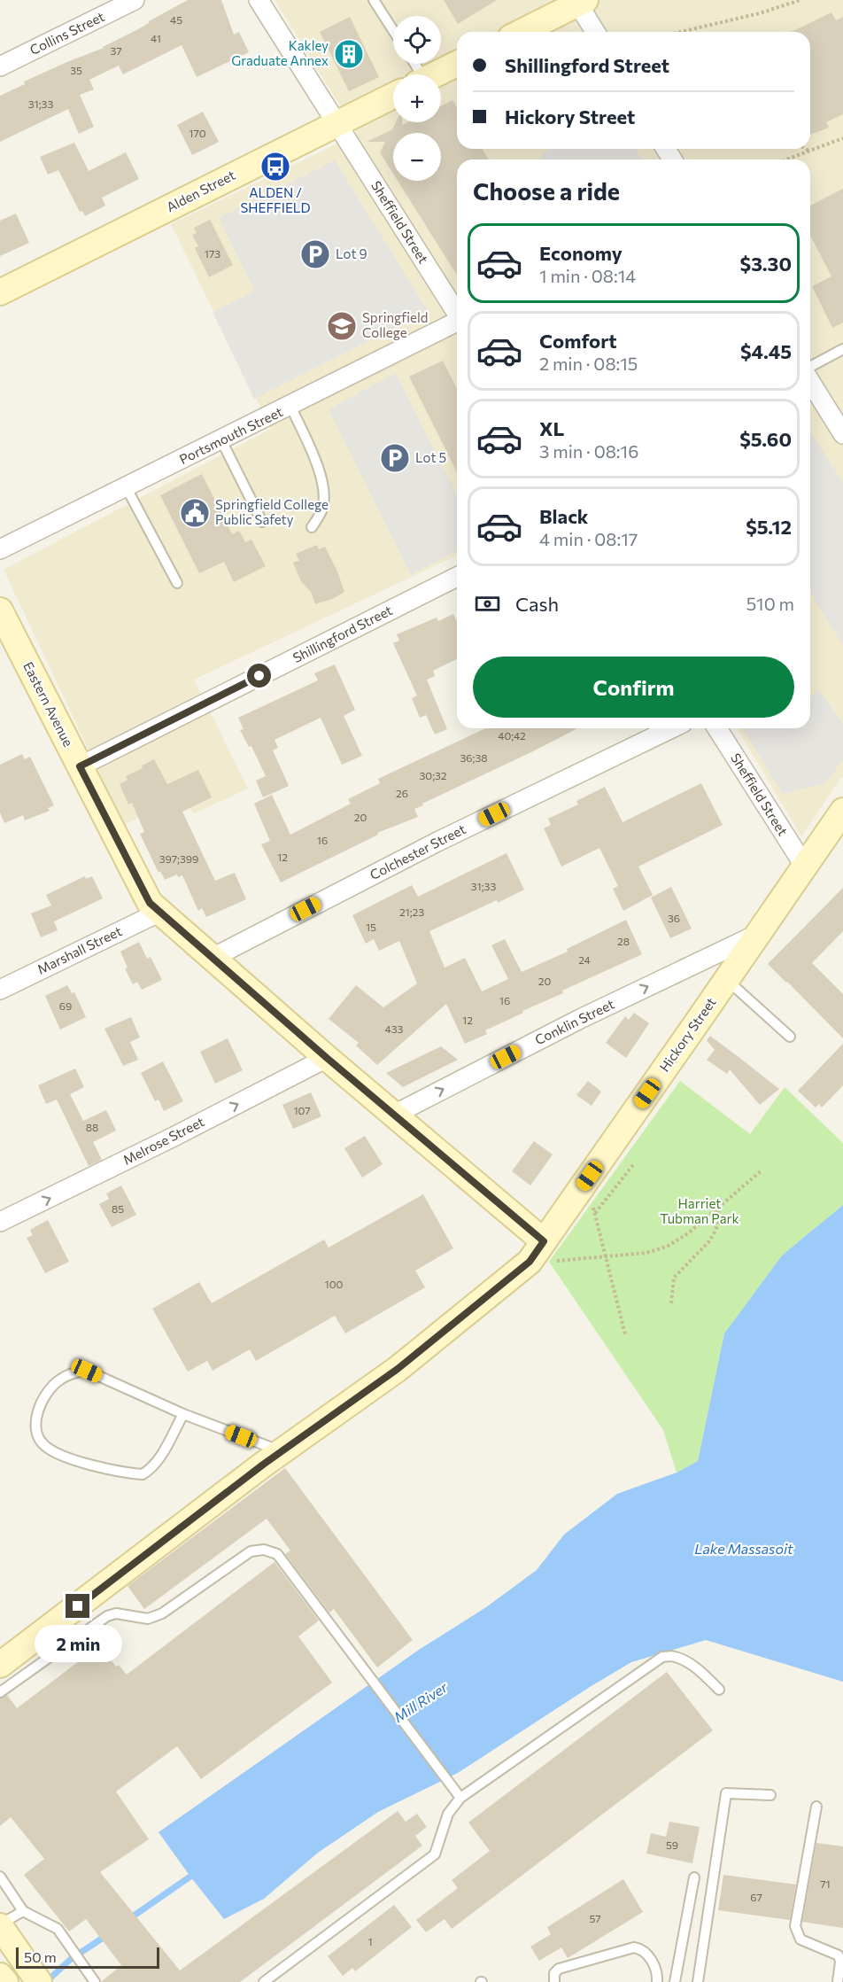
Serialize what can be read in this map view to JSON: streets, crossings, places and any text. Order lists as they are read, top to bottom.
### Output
{
  "streets": {
    "street": [
      "Collins Street",
      "Alden Street",
      "Sheffield Street",
      "Portsmouth Street",
      "Shillingford Street",
      "Eastern Avenue",
      "Colchester Street",
      "Marshall Street",
      "Conklin Street",
      "Hickory Street",
      "Melrose Street"
    ]
  },
  "crossings": [
    ["Alden Street", "Sheffield Street"],
    ["Sheffield Street", "Hickory Street"],
    ["Shillingford Street", "Eastern Avenue"],
    ["Eastern Avenue", "Colchester Street"],
    ["Eastern Avenue", "Marshall Street"],
    ["Eastern Avenue", "Conklin Street"],
    ["Eastern Avenue", "Hickory Street"],
    ["Eastern Avenue", "Melrose Street"],
    ["Conklin Street", "Hickory Street"]
  ],
  "one_way": ["Conklin Street", "Melrose Street"],
  "water": ["Lake Massasoit", "Mill River"],
  "parks": ["Harriet Tubman Park"],
  "places": {
    "building": ["Kakley Graduate Annex"],
    "bus stop": ["ALDEN / SHEFFIELD"],
    "parking": ["Lot 9", "Lot 5"],
    "school or university": ["Springfield College"],
    "public building": ["Springfield College Public Safety"]
  },
  "house_numbers": [
    "45",
    "41",
    "37",
    "35",
    "31;33",
    "170",
    "173",
    "40;42",
    "36;38",
    "30;32",
    "26",
    "20",
    "16",
    "12",
    "397;399",
    "31;33",
    "21;23",
    "36",
    "15",
    "28",
    "24",
    "20",
    "16",
    "69",
    "12",
    "433",
    "107",
    "88",
    "85",
    "100",
    "59",
    "71",
    "67",
    "57",
    "1"
  ],
  "scale_bar": "50 m",
  "page": {
    "map_buttons": ["+", "−"],
    "banner": ["Shillingford Street", "Hickory Street"],
    "heading": "Choose a ride",
    "list": [
      {
        "name": "Economy",
        "note": "1 min · 08:14",
        "value": "$3.30"
      },
      {
        "name": "Comfort",
        "note": "2 min · 08:15",
        "value": "$4.45"
      },
      {
        "name": "XL",
        "note": "3 min · 08:16",
        "value": "$5.60"
      },
      {
        "name": "Black",
        "note": "4 min · 08:17",
        "value": "$5.12"
      }
    ],
    "pay": ["Cash", "510 m"],
    "buttons": "Confirm",
    "bubble": "2 min",
    "scale": "50 m"
  }
}
